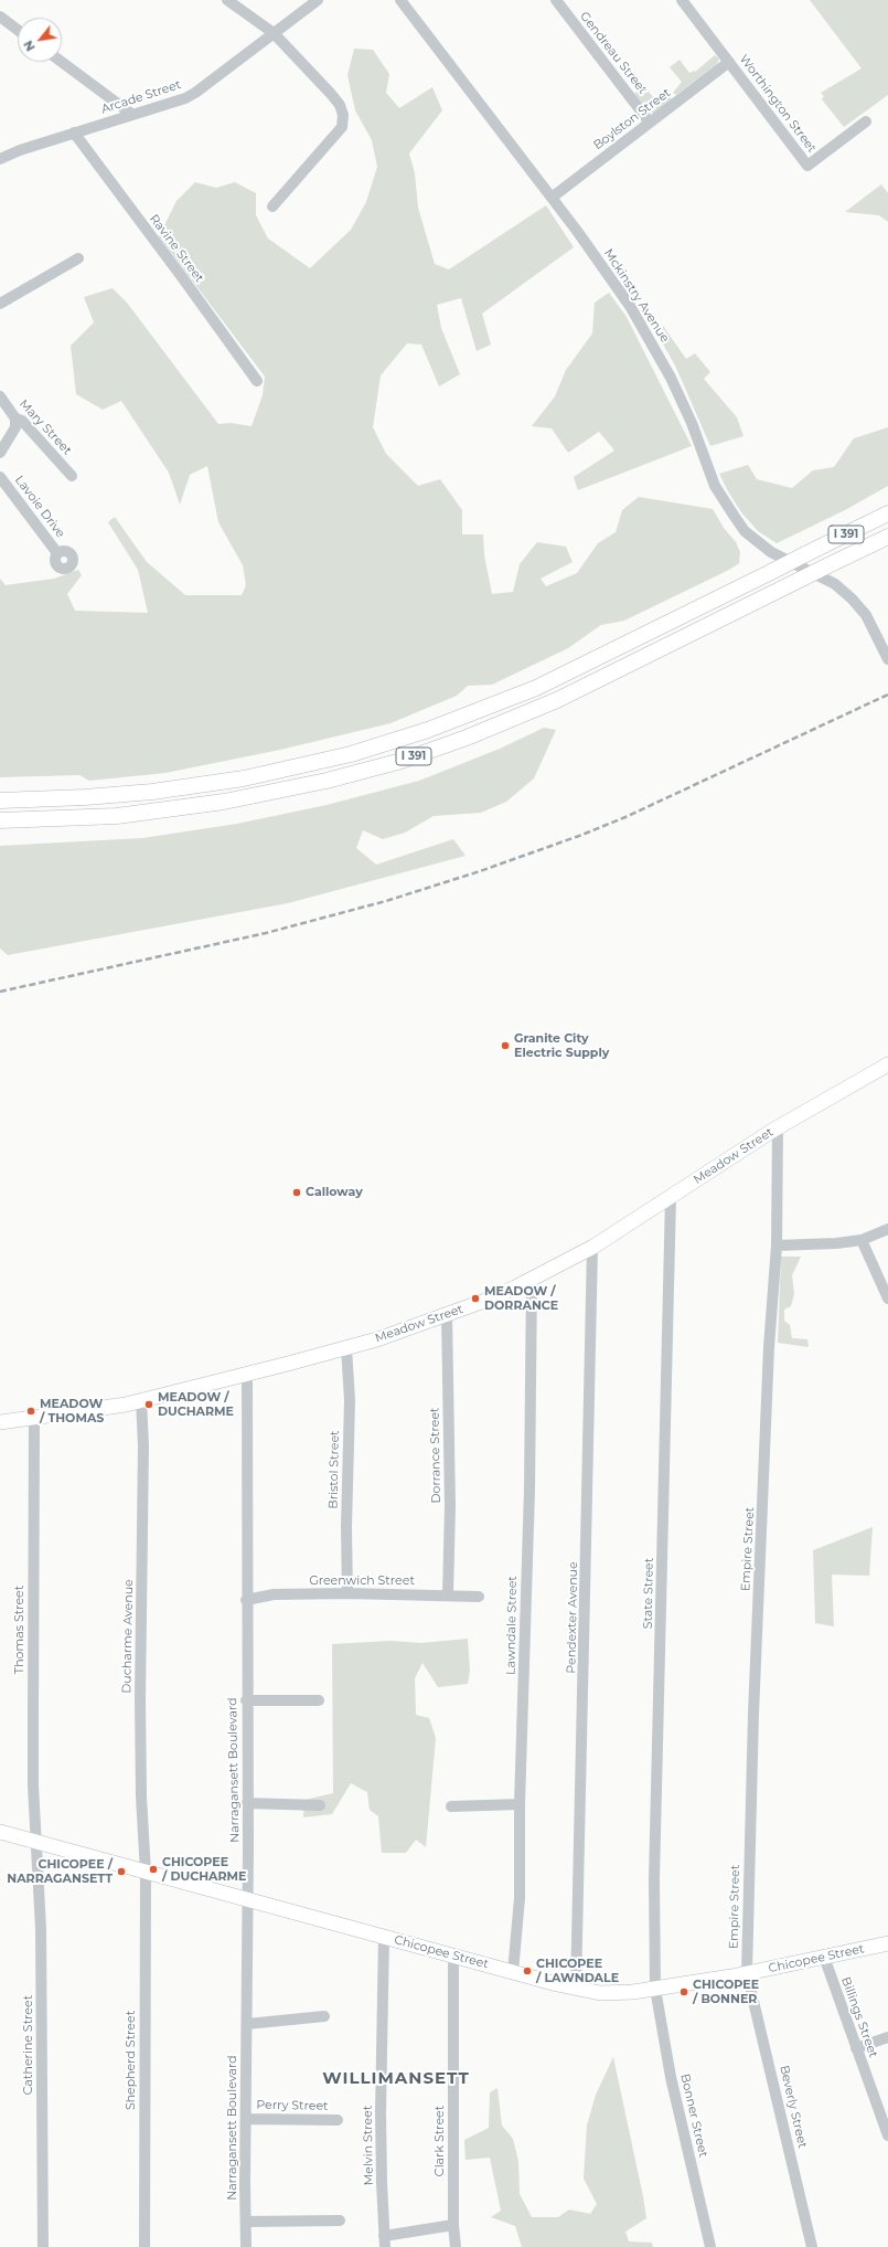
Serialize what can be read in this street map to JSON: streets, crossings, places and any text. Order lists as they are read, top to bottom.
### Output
{
  "streets": {
    "highway": ["I 391"],
    "main road": ["Meadow Street", "Chicopee Street"],
    "street": [
      "Gendreau Street",
      "Arcade Street",
      "Worthington Street",
      "Boylston Street",
      "Ravine Street",
      "Mckinstry Avenue",
      "Mary Street",
      "Lavoie Drive",
      "Dorrance Street",
      "Bristol Street",
      "Empire Street",
      "Greenwich Street",
      "State Street",
      "Pendexter Avenue",
      "Lawndale Street",
      "Thomas Street",
      "Ducharme Avenue",
      "Narragansett Boulevard",
      "Billings Street",
      "Catherine Street",
      "Shepherd Street",
      "Perry Street",
      "Beverly Street",
      "Bonner Street",
      "Clark Street",
      "Melvin Street"
    ]
  },
  "crossings": [
    ["Gendreau Street", "Boylston Street"],
    ["Arcade Street", "Ravine Street"],
    ["Worthington Street", "Boylston Street"],
    ["Boylston Street", "Mckinstry Avenue"],
    ["Meadow Street", "Dorrance Street"],
    ["Meadow Street", "Bristol Street"],
    ["Meadow Street", "Empire Street"],
    ["Meadow Street", "State Street"],
    ["Meadow Street", "Pendexter Avenue"],
    ["Meadow Street", "Lawndale Street"],
    ["Meadow Street", "Thomas Street"],
    ["Meadow Street", "Ducharme Avenue"],
    ["Meadow Street", "Narragansett Boulevard"],
    ["Dorrance Street", "Greenwich Street"],
    ["Bristol Street", "Greenwich Street"],
    ["Empire Street", "Chicopee Street"],
    ["Empire Street", "Beverly Street"],
    ["Greenwich Street", "Narragansett Boulevard"],
    ["State Street", "Chicopee Street"],
    ["State Street", "Bonner Street"],
    ["Pendexter Avenue", "Chicopee Street"],
    ["Lawndale Street", "Chicopee Street"],
    ["Thomas Street", "Chicopee Street"],
    ["Thomas Street", "Catherine Street"],
    ["Ducharme Avenue", "Chicopee Street"],
    ["Ducharme Avenue", "Shepherd Street"],
    ["Narragansett Boulevard", "Chicopee Street"],
    ["Narragansett Boulevard", "Perry Street"],
    ["Chicopee Street", "Billings Street"],
    ["Chicopee Street", "Catherine Street"],
    ["Chicopee Street", "Shepherd Street"],
    ["Chicopee Street", "Beverly Street"],
    ["Chicopee Street", "Bonner Street"],
    ["Chicopee Street", "Clark Street"],
    ["Chicopee Street", "Melvin Street"]
  ],
  "districts": ["WILLIMANSETT"],
  "places": [
    "Granite City Electric Supply",
    "Calloway",
    "MEADOW / DORRANCE",
    "MEADOW / DUCHARME",
    "MEADOW / THOMAS",
    "CHICOPEE / DUCHARME",
    "CHICOPEE / NARRAGANSETT",
    "CHICOPEE / LAWNDALE",
    "CHICOPEE / BONNER"
  ],
  "north": "bottom left"
}
